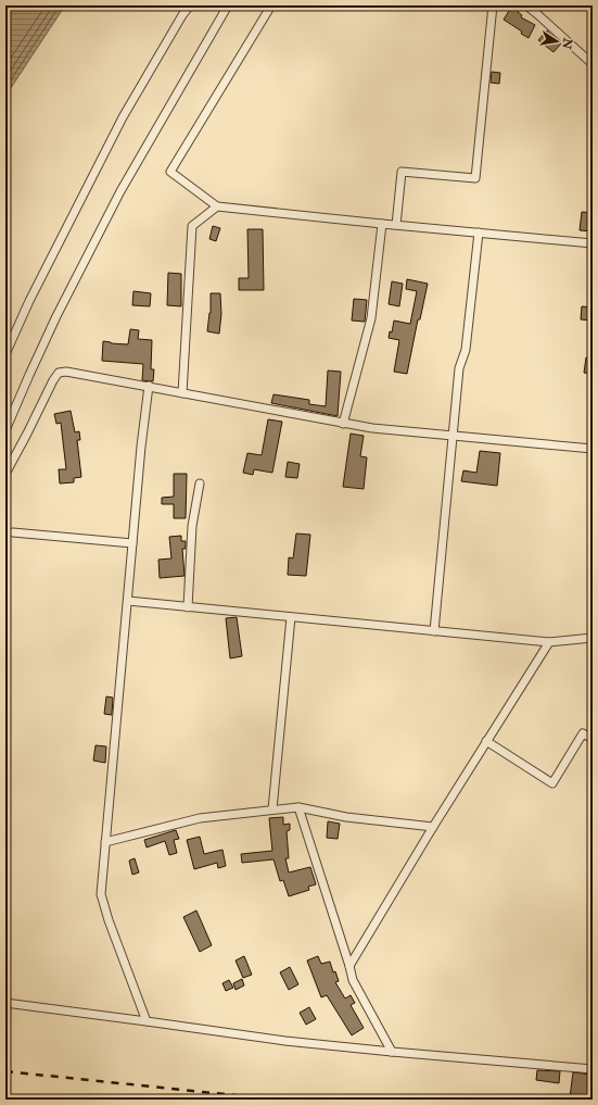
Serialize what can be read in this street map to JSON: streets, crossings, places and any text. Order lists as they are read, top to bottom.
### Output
{
  "north": "right"
}
